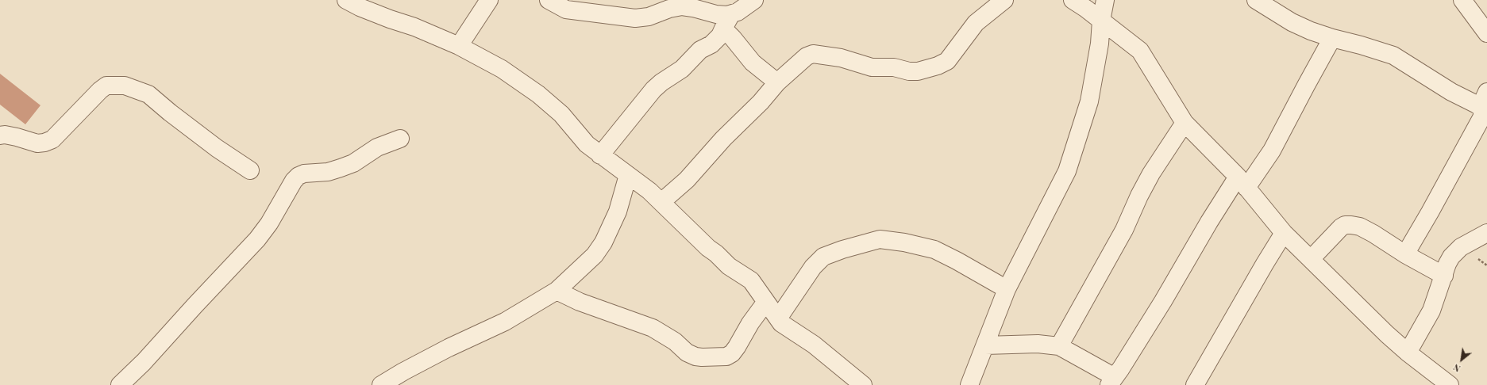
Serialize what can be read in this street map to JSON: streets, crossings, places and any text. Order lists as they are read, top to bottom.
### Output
{
  "north": "bottom left"
}
